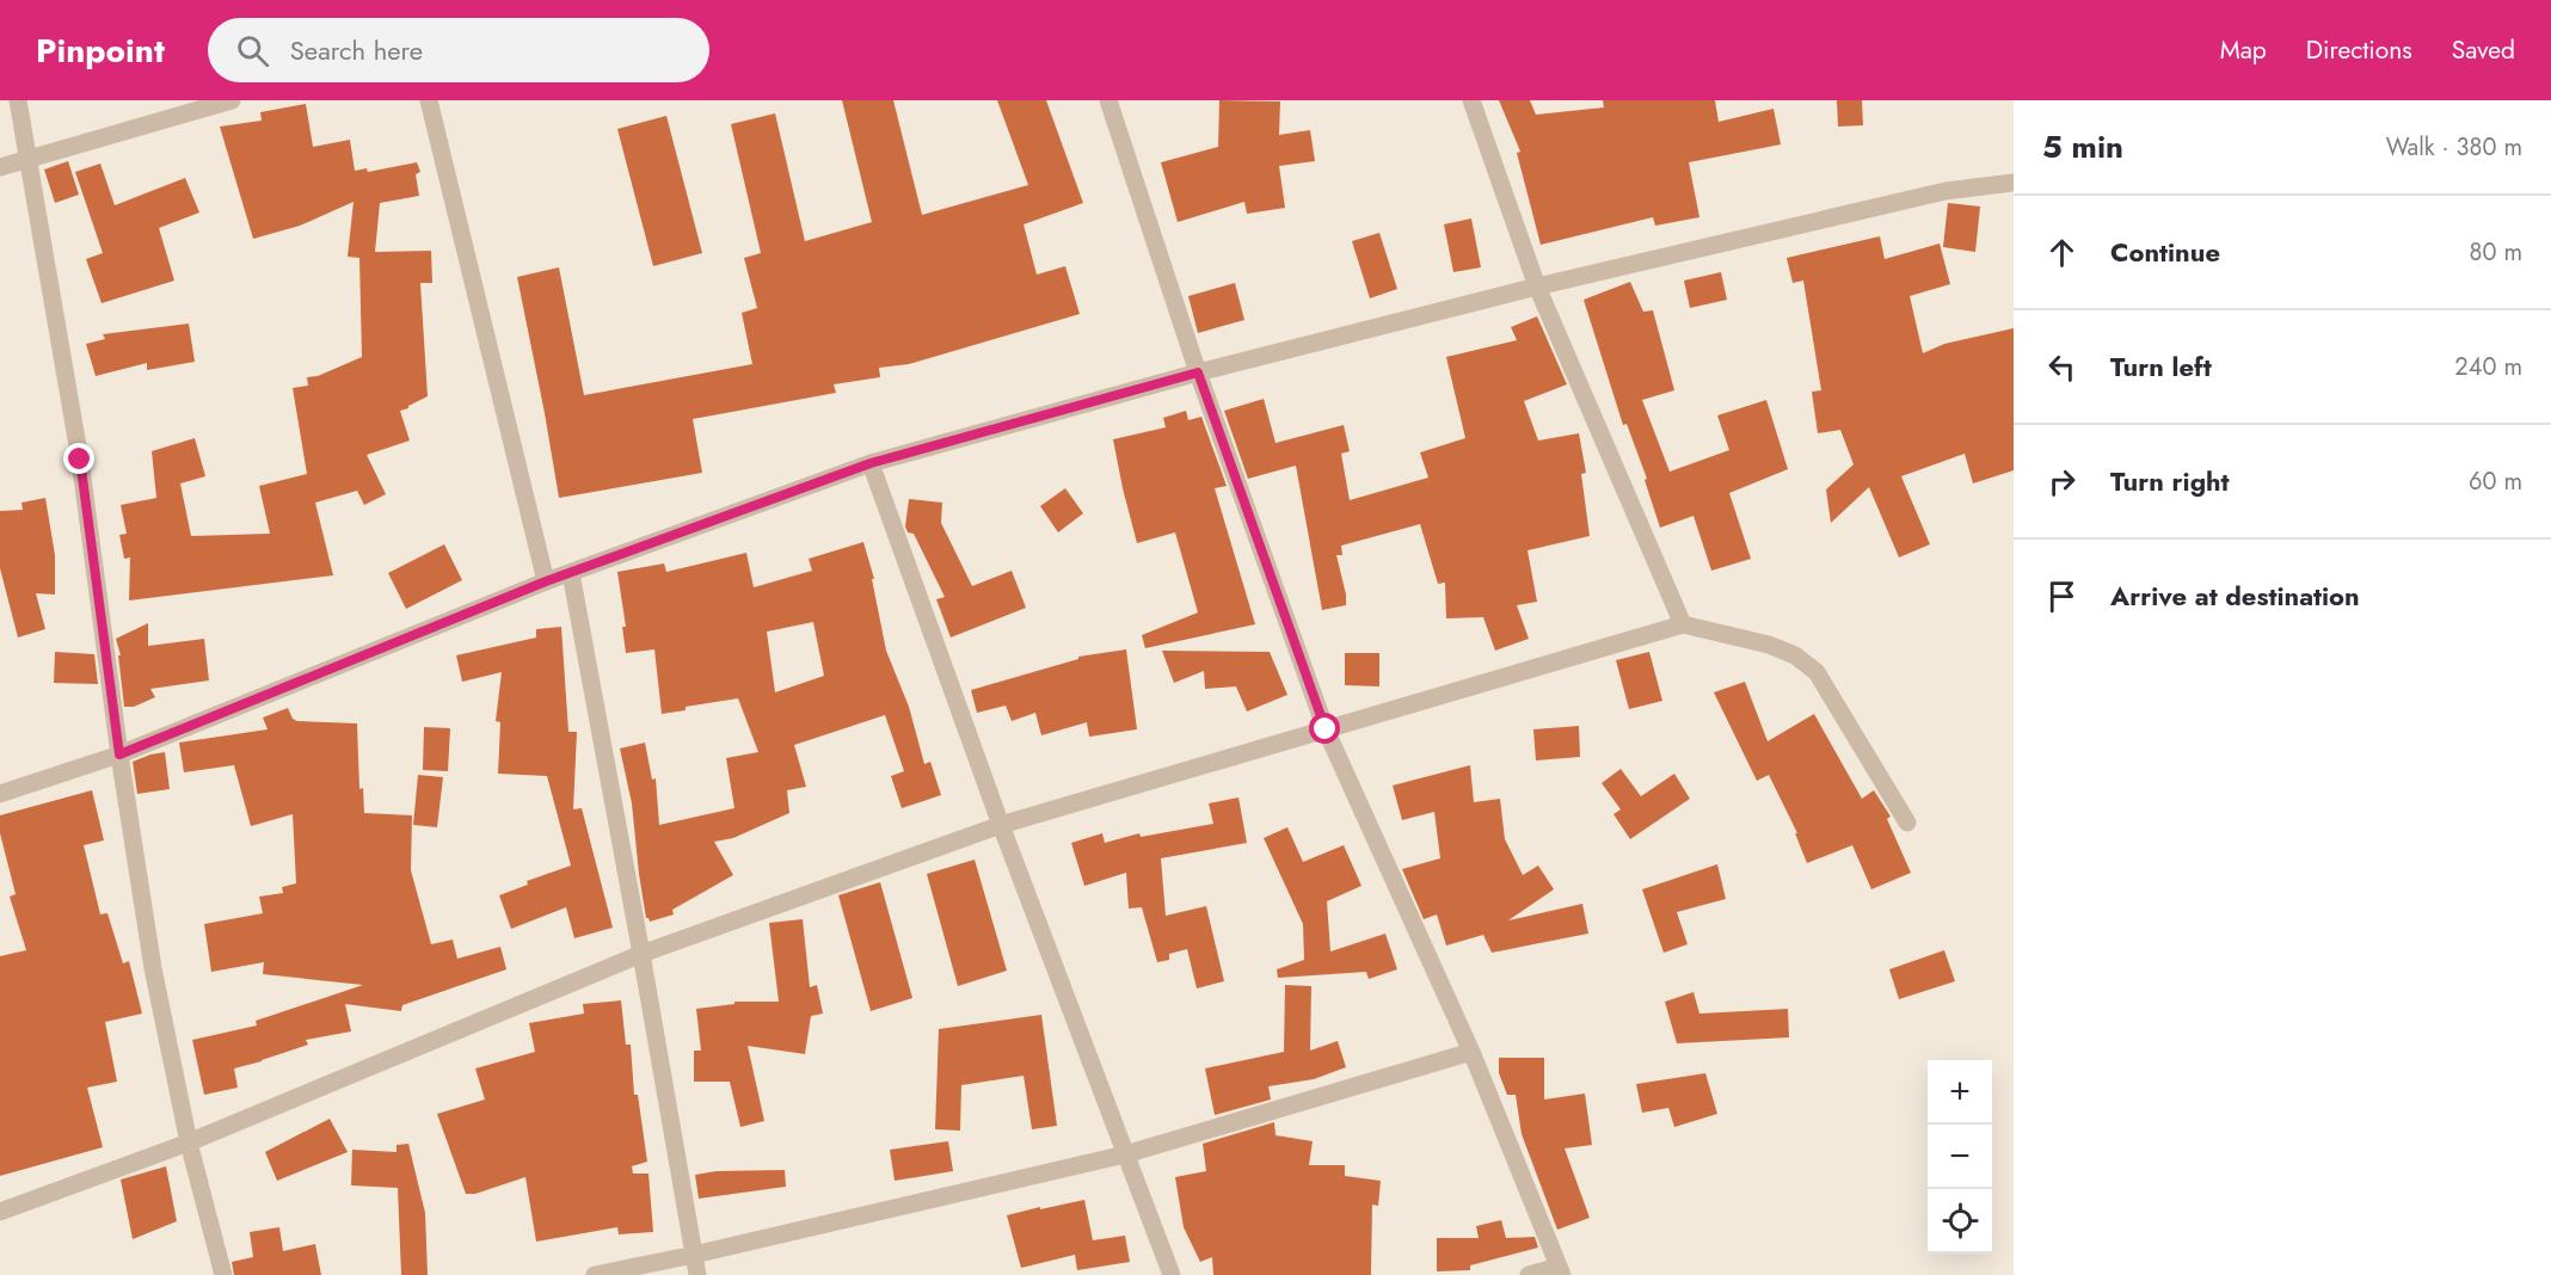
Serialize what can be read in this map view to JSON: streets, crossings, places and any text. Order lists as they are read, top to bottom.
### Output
{
  "page": {
    "header": "Pinpoint",
    "search": "Search here",
    "nav": ["Map", "Directions", "Saved"],
    "heading": ["5 min", "Walk · 380 m"],
    "list": [
      ["Continue", "80 m"],
      ["Turn left", "240 m"],
      ["Turn right", "60 m"],
      "Arrive at destination"
    ],
    "map_buttons": ["+", "−"]
  }
}
